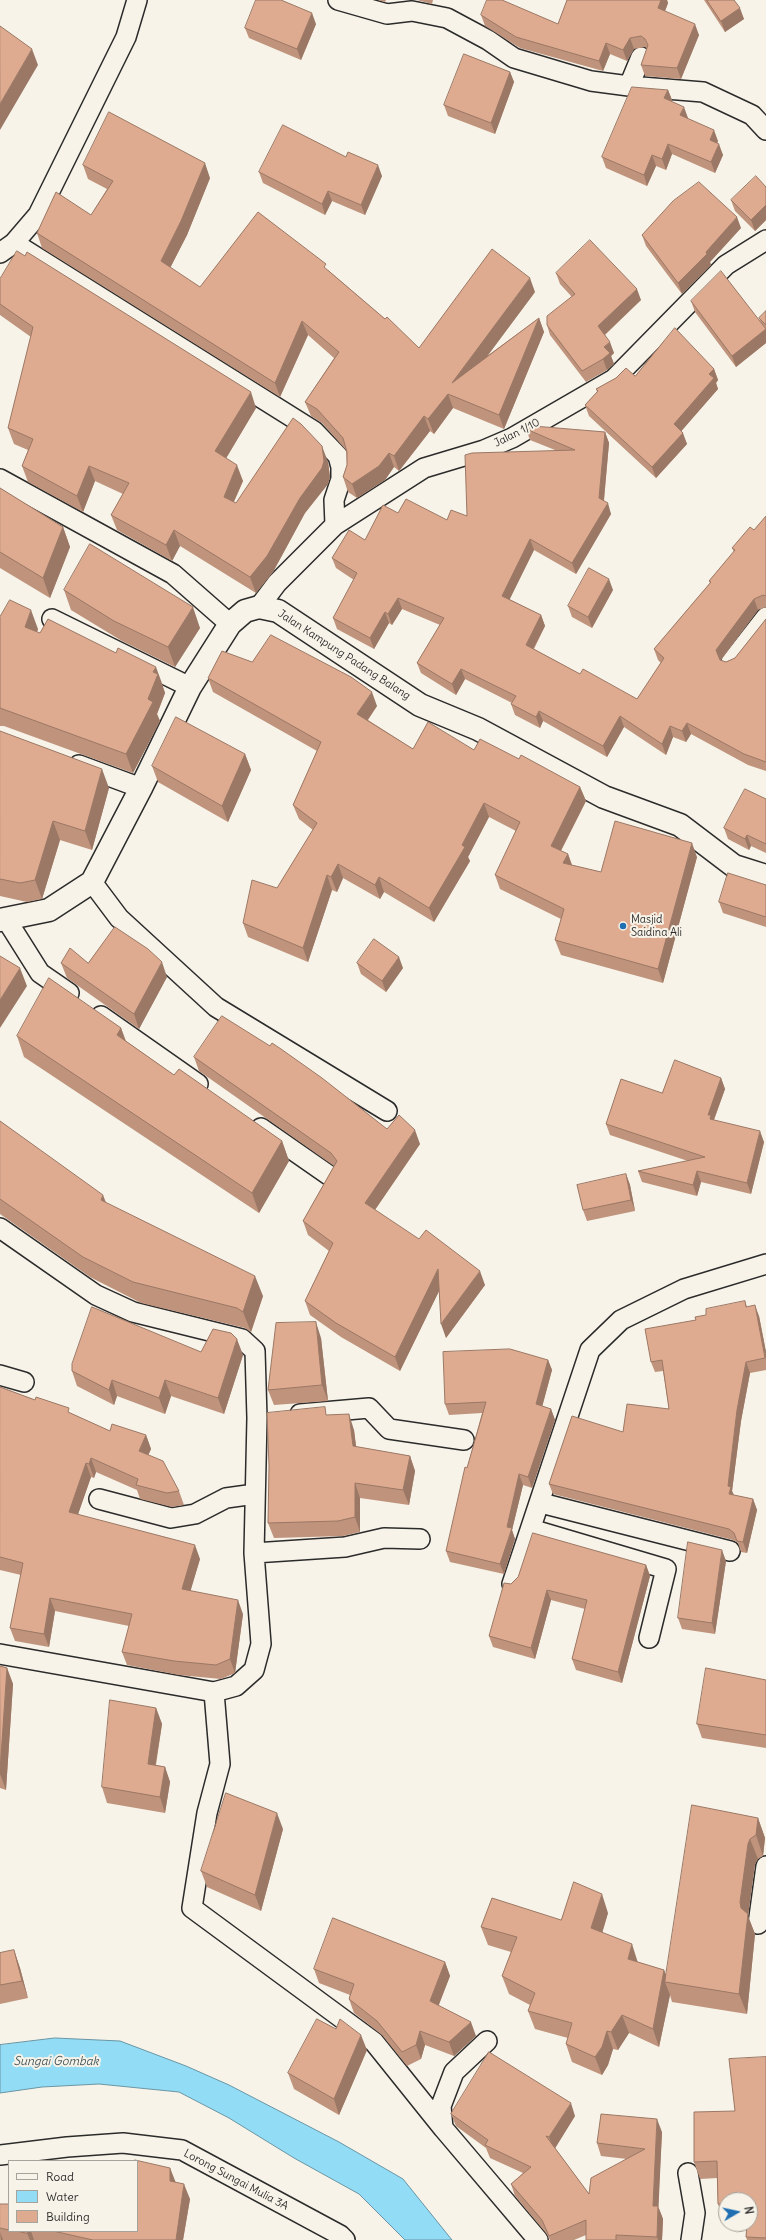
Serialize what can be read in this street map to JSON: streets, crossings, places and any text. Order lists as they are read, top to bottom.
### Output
{
  "streets": {
    "street": ["Jalan 1/10", "Jalan Kampung Padang Balang", "Lorong Sungai Mulia 3A"]
  },
  "crossings": [
    ["Jalan 1/10", "Jalan Kampung Padang Balang"]
  ],
  "water": ["Sungai Gombak"],
  "places": ["Masjid Saidina Ali"],
  "legend": ["Road", "Water", "Building"],
  "north": "right"
}
